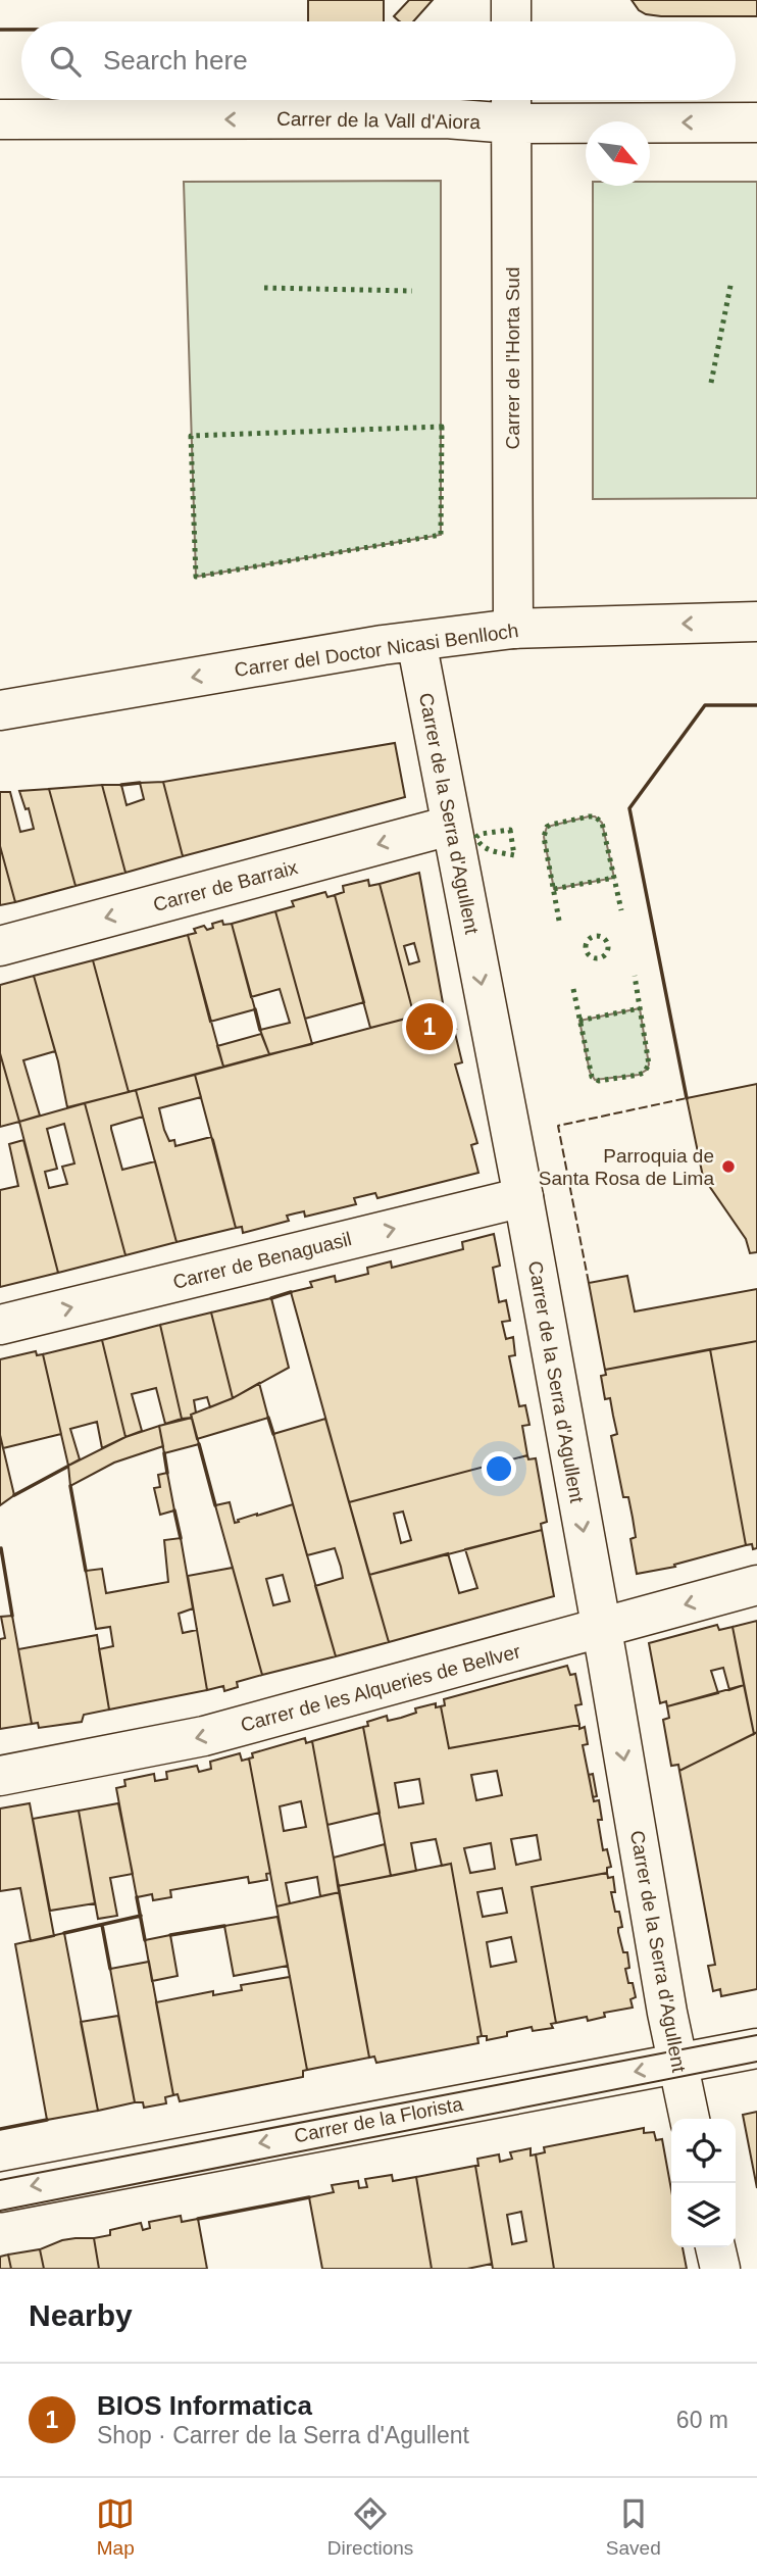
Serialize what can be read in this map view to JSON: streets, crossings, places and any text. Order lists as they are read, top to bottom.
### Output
{
  "streets": {
    "street": [
      "Carrer de la Vall d'Aiora",
      "Carrer de l'Horta Sud",
      "Carrer del Doctor Nicasi Benlloch",
      "Carrer de la Serra d'Agullent",
      "Carrer de Barraix",
      "Carrer de Benaguasil",
      "Carrer de les Alqueries de Bellver",
      "Carrer de la Florista"
    ]
  },
  "crossings": [
    ["Carrer de la Vall d'Aiora", "Carrer de l'Horta Sud"],
    ["Carrer de l'Horta Sud", "Carrer del Doctor Nicasi Benlloch"],
    ["Carrer del Doctor Nicasi Benlloch", "Carrer de la Serra d'Agullent"],
    ["Carrer de la Serra d'Agullent", "Carrer de Barraix"],
    ["Carrer de la Serra d'Agullent", "Carrer de Benaguasil"],
    ["Carrer de la Serra d'Agullent", "Carrer de les Alqueries de Bellver"],
    ["Carrer de la Serra d'Agullent", "Carrer de la Florista"]
  ],
  "one_way": [
    "Carrer de la Vall d'Aiora",
    "Carrer del Doctor Nicasi Benlloch",
    "Carrer de la Serra d'Agullent",
    "Carrer de Barraix",
    "Carrer de Benaguasil",
    "Carrer de les Alqueries de Bellver",
    "Carrer de la Florista"
  ],
  "places": ["Parroquia de Santa Rosa de Lima"],
  "north": "bottom right",
  "page": {
    "search": "Search here",
    "pins": "1",
    "heading": "Nearby",
    "list": [
      {
        "mark": "1",
        "name": "BIOS Informatica",
        "note": "Shop · Carrer de la Serra d'Agullent",
        "value": "60 m"
      }
    ],
    "nav": ["Map", "Directions", "Saved"]
  }
}
